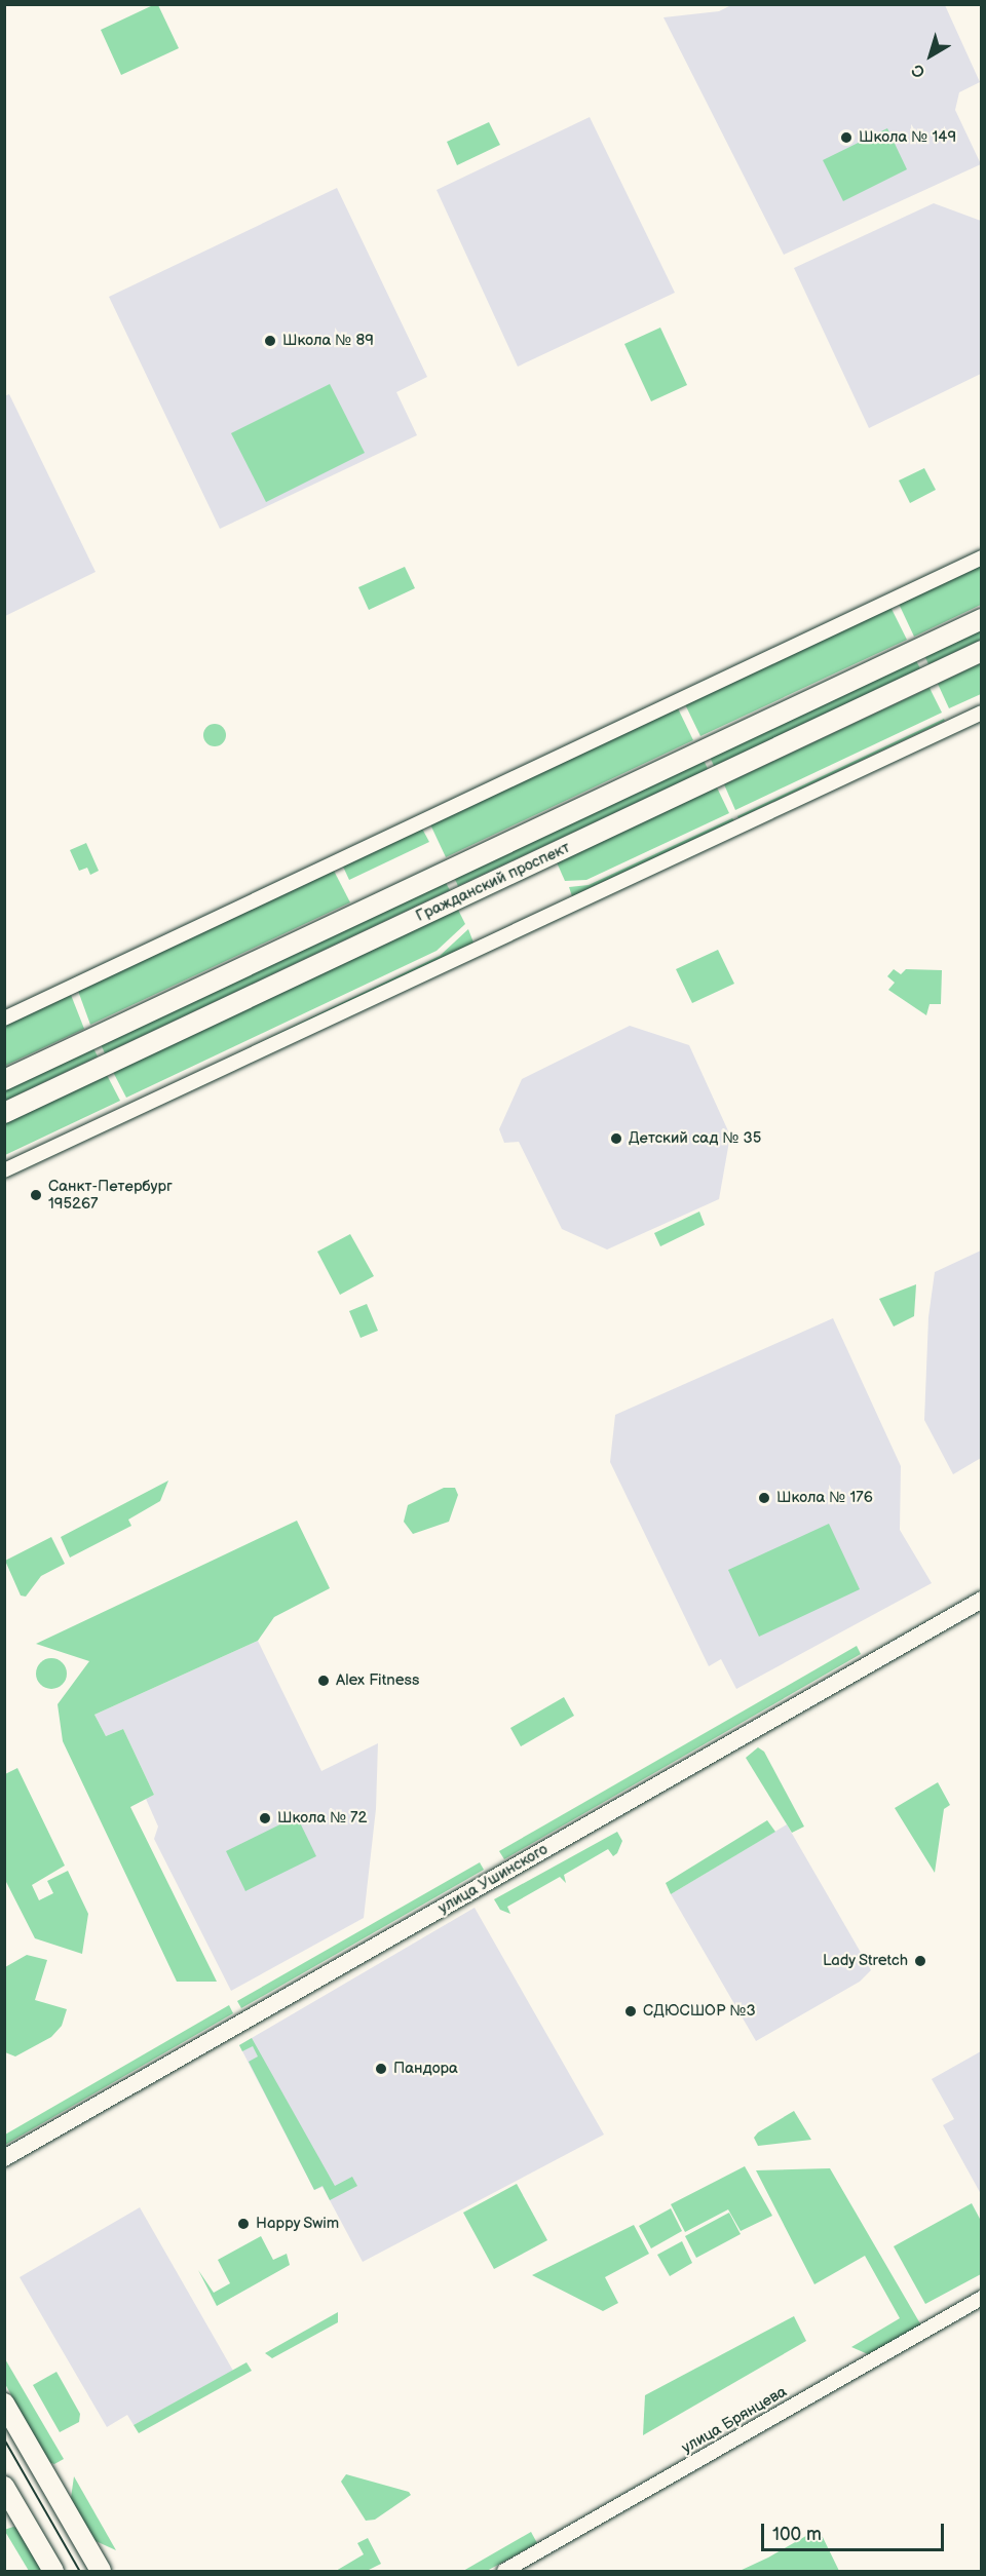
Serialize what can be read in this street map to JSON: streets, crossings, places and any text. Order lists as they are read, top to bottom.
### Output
{
  "streets": {
    "main road": ["Гражданский проспект"],
    "street": ["улица Ушинского", "улица Брянцева"]
  },
  "places": [
    "Школа № 149",
    "Школа № 89",
    "Детский сад № 35",
    "Санкт-Петербург 195267",
    "Школа № 176",
    "Alex Fitness",
    "Школа № 72",
    "Lady Stretch",
    "СДЮСШОР №3",
    "Пандора",
    "Happy Swim"
  ],
  "scale_bar": "100 m",
  "north": "bottom left"
}
